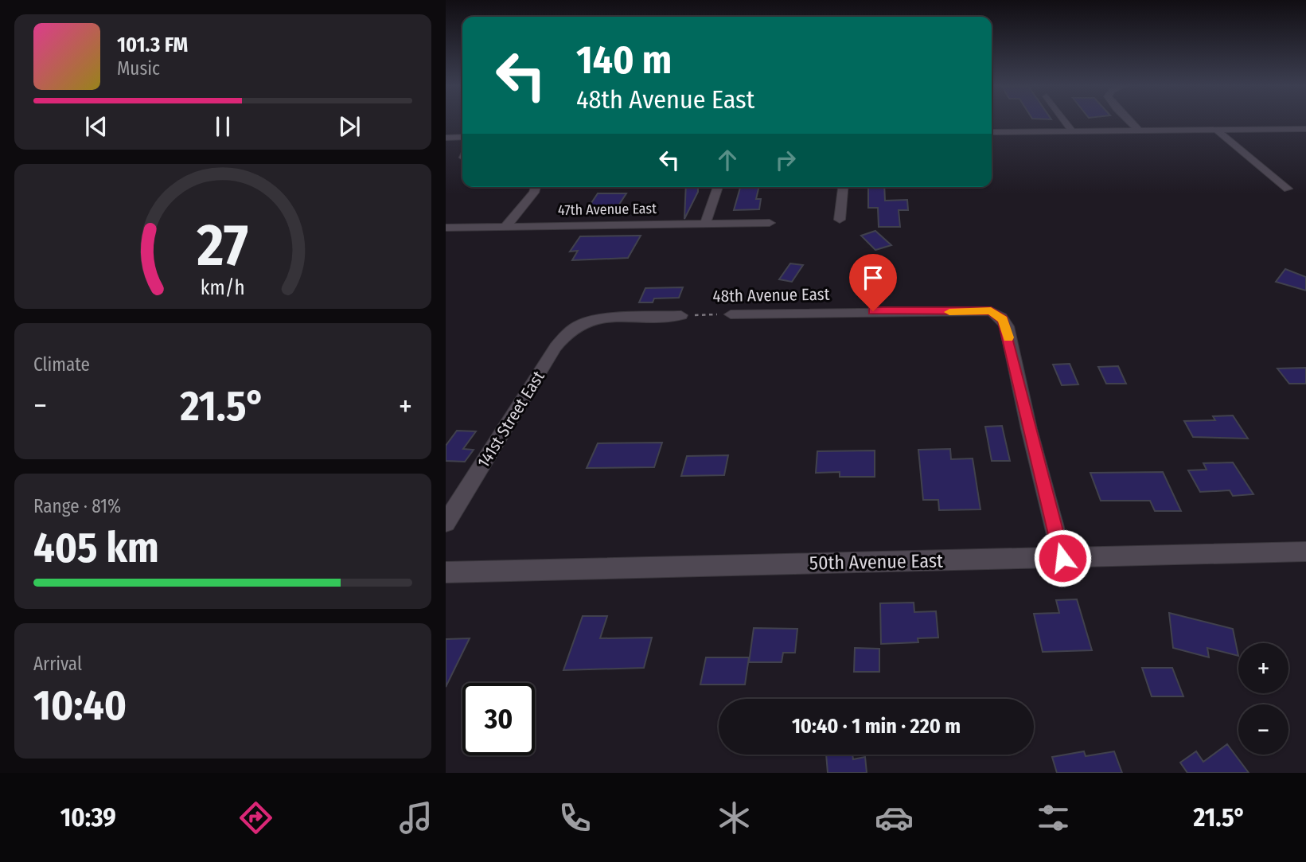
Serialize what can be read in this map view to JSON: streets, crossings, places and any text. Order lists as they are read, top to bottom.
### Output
{
  "streets": {
    "street": [
      "47th Avenue East",
      "48th Avenue East",
      "141st Street East",
      "50th Avenue East"
    ]
  },
  "crossings": [
    ["48th Avenue East", "141st Street East"],
    ["48th Avenue East", "50th Avenue East"]
  ],
  "page": {
    "turn": ["140 m", "48th Avenue East"],
    "song": ["101.3 FM", "Music"],
    "tile": [
      "Climate",
      ["Range · 81%", "405 km"],
      ["Arrival", "10:40"]
    ],
    "heat": ["−", "21.5°", "+"],
    "map_buttons": ["+", "−"],
    "limit": "30",
    "trip": "10:40 · 1 min · 220 m",
    "tabs": ["10:39", "21.5°"],
    "gauge": ["27", "km/h"]
  }
}
